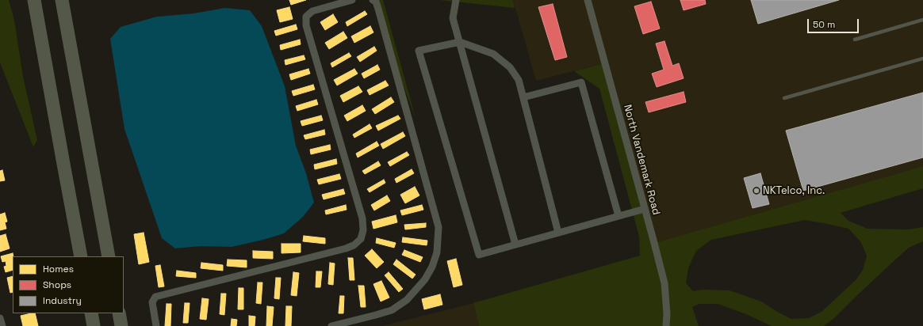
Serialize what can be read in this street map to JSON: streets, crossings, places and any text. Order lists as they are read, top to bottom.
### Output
{
  "streets": {
    "street": ["North Vandemark Road"]
  },
  "places": ["NKTelco, Inc."],
  "legend": ["Homes", "Shops", "Industry"],
  "scale_bar": "50 m"
}
